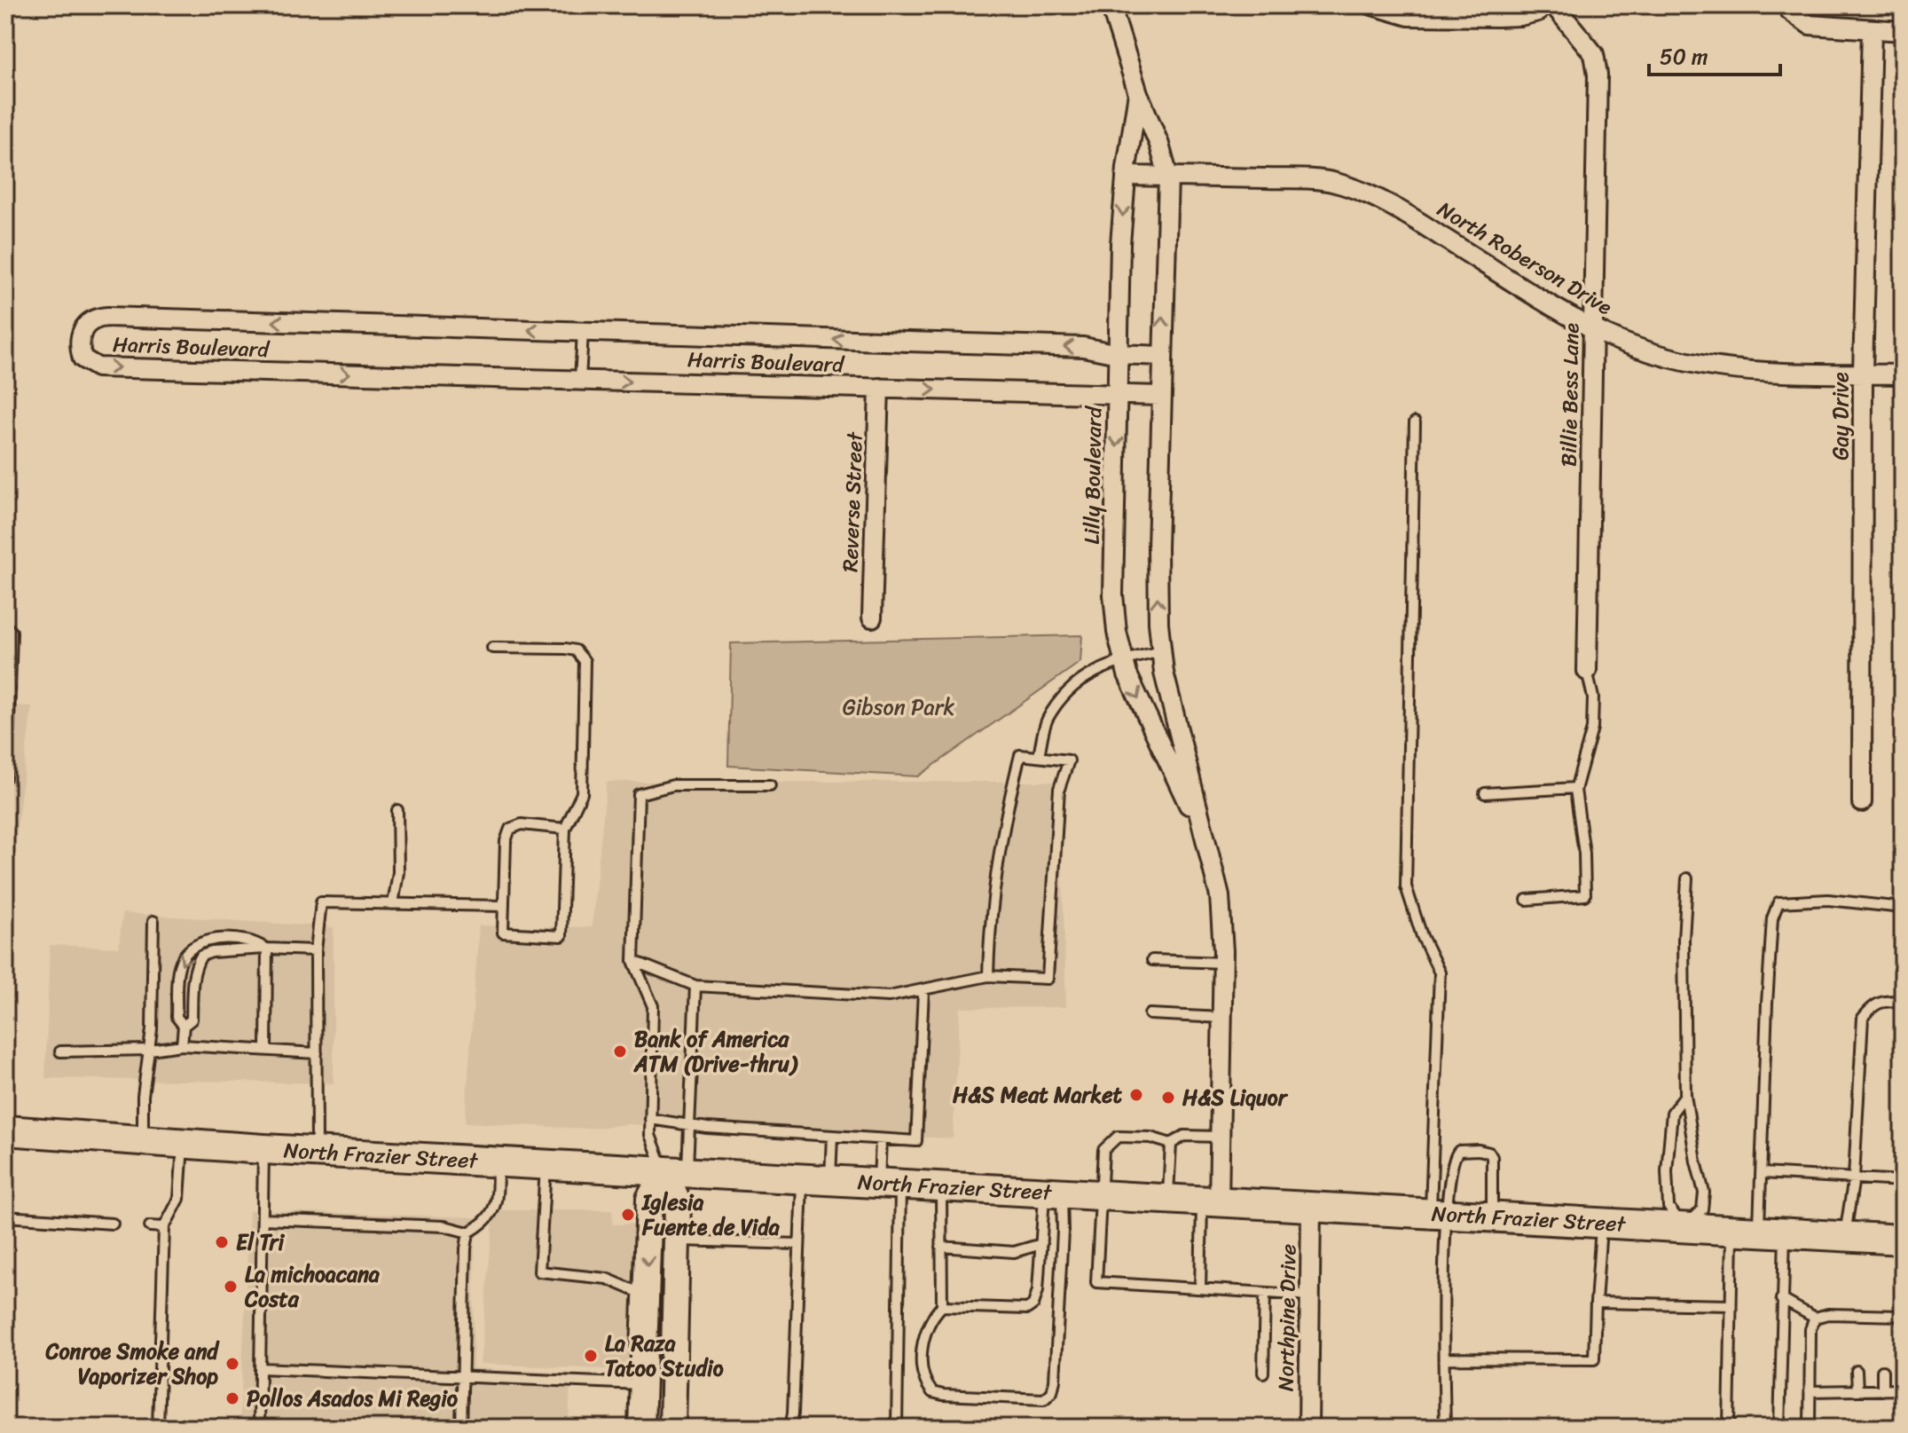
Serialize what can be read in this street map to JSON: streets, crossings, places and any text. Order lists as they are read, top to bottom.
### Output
{
  "streets": {
    "main road": ["North Frazier Street"],
    "street": [
      "North Roberson Drive",
      "Harris Boulevard",
      "Billie Bess Lane",
      "Gay Drive",
      "Lilly Boulevard",
      "Reverse Street",
      "Northpine Drive"
    ]
  },
  "crossings": [
    ["North Roberson Drive", "Billie Bess Lane"],
    ["North Roberson Drive", "Gay Drive"],
    ["North Roberson Drive", "Lilly Boulevard"],
    ["Harris Boulevard", "Lilly Boulevard"],
    ["Harris Boulevard", "Reverse Street"],
    ["Lilly Boulevard", "North Frazier Street"],
    ["North Frazier Street", "Northpine Drive"]
  ],
  "parks": ["Gibson Park"],
  "places": [
    "Bank of America ATM (Drive-thru)",
    "H&S Meat Market",
    "H&S Liquor",
    "Iglesia Fuente de Vida",
    "El Tri",
    "La michoacana Costa",
    "La Raza Tatoo Studio",
    "Conroe Smoke and Vaporizer Shop",
    "Pollos Asados Mi Regio"
  ],
  "scale_bar": "50 m"
}
